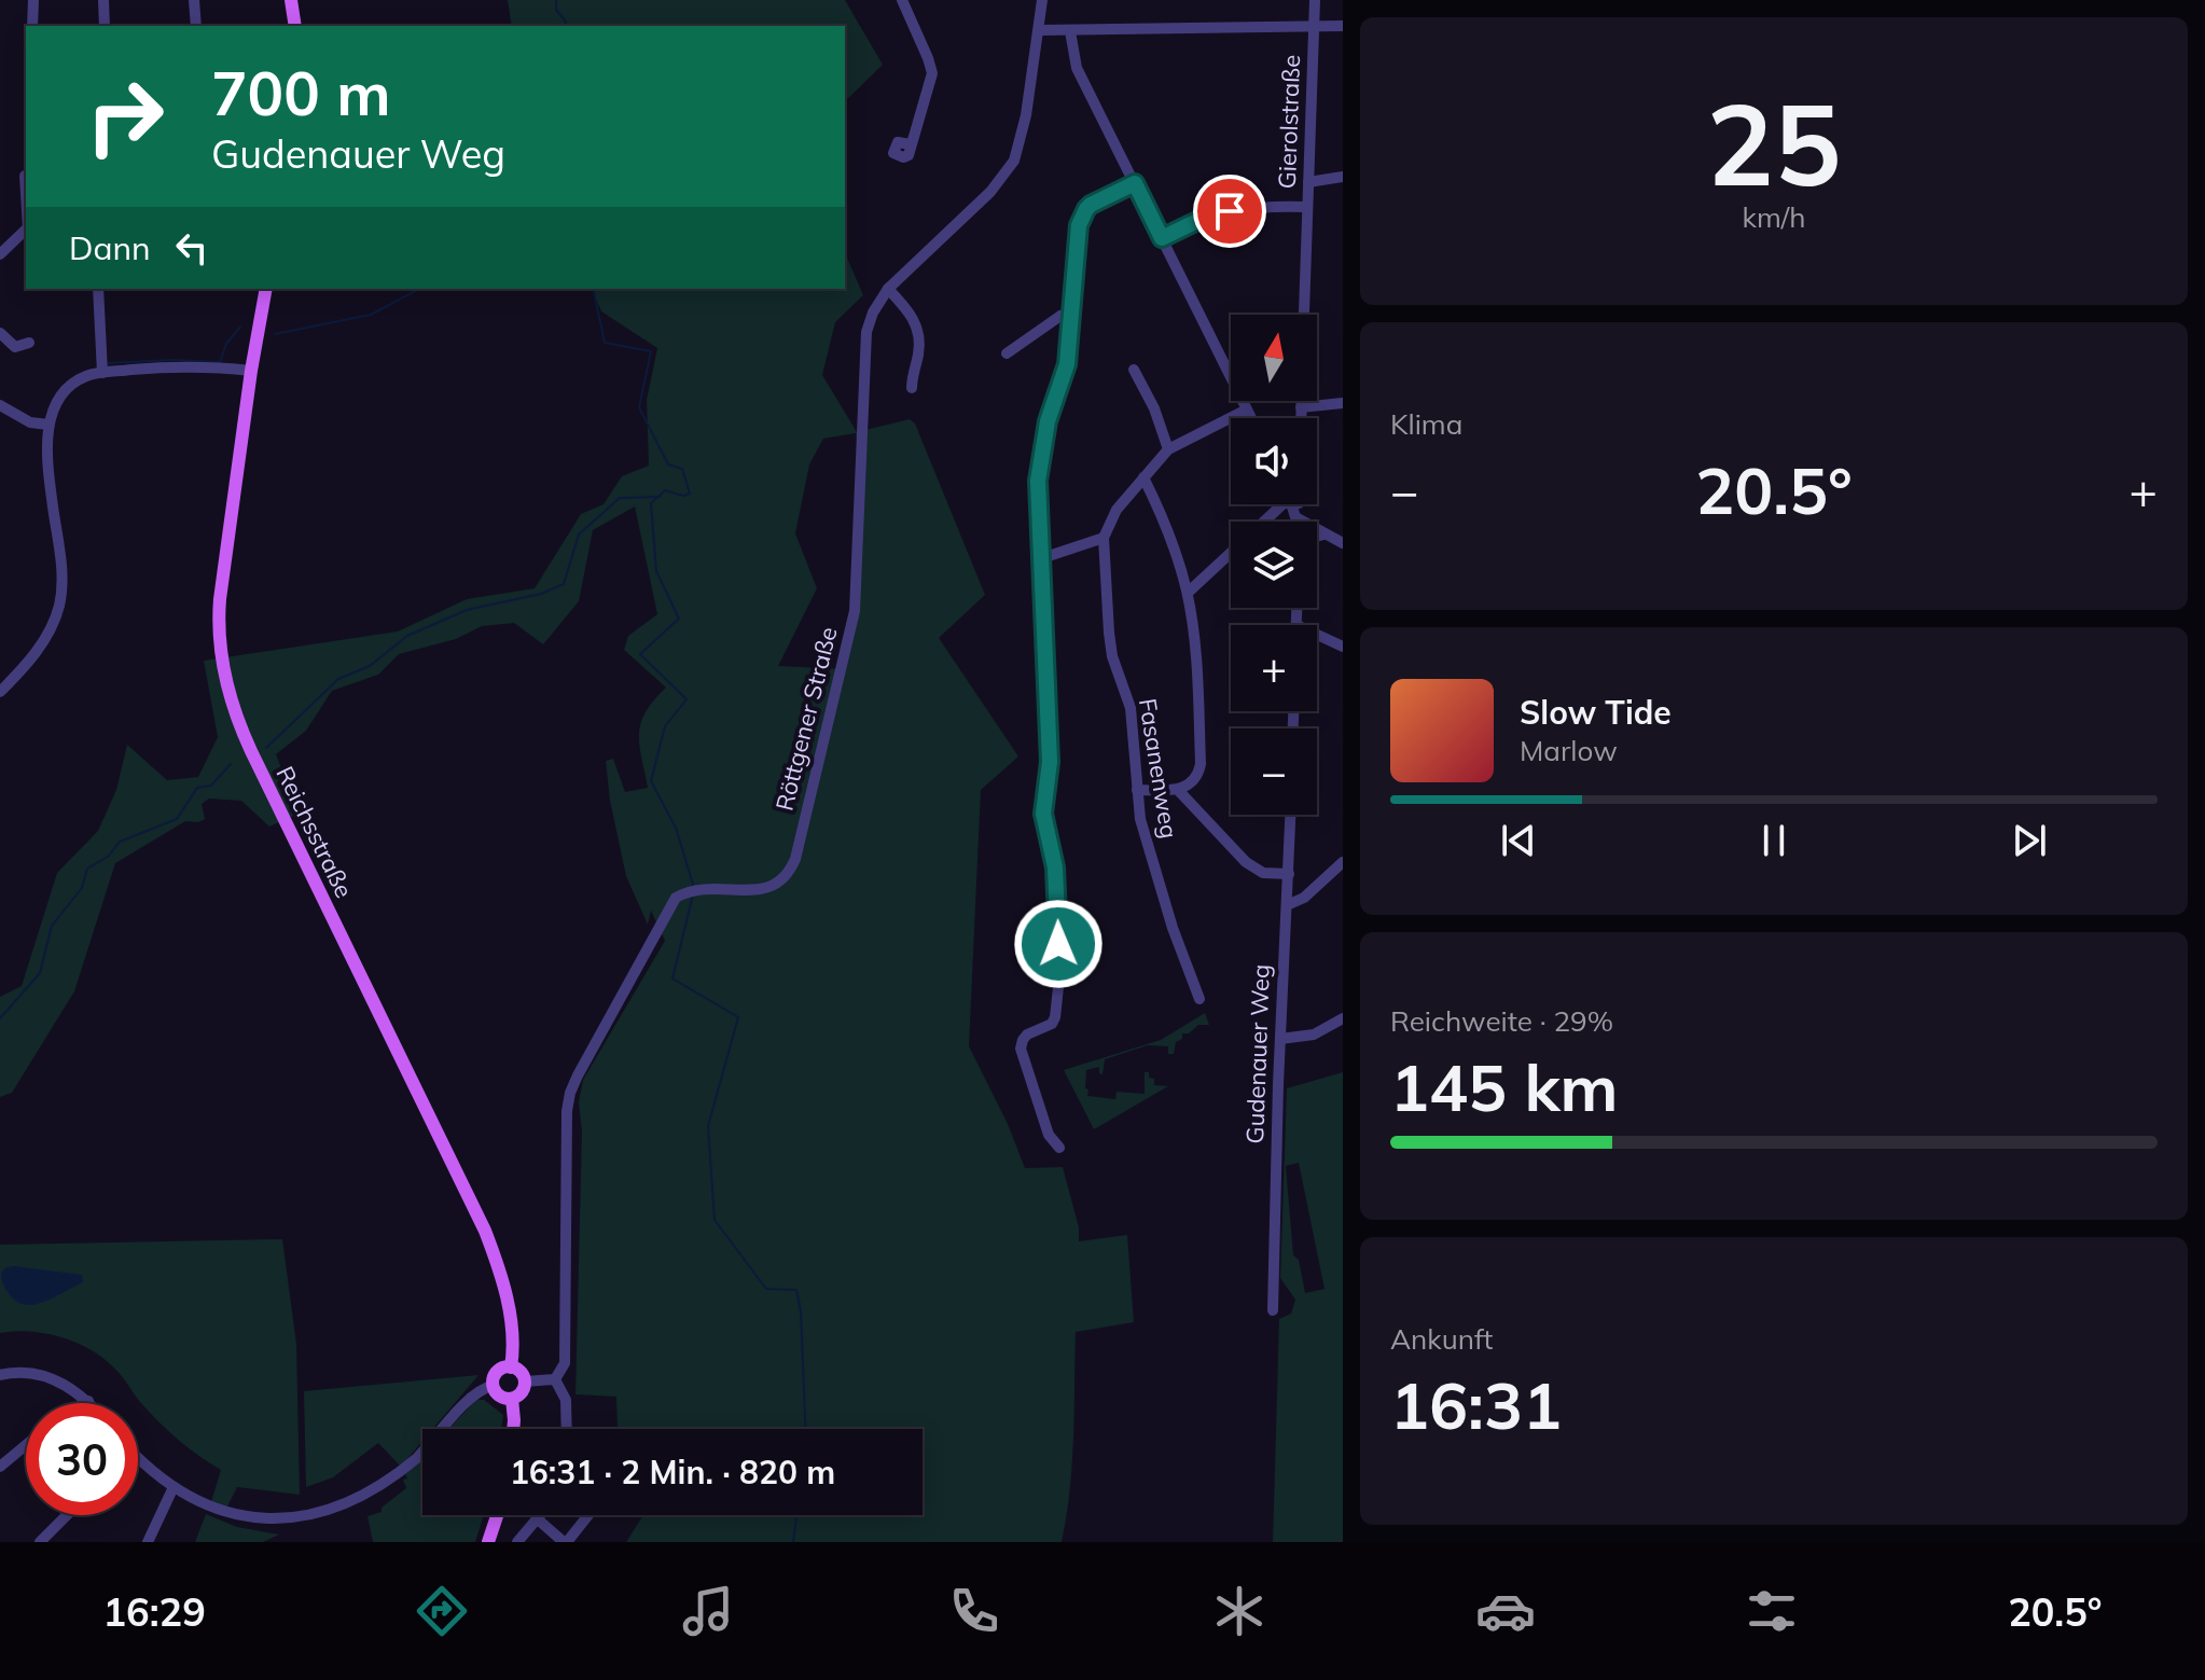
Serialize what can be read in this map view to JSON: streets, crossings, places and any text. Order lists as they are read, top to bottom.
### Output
{
  "streets": {
    "main road": ["Reichsstraße"],
    "street": [
      "Gierolstraße",
      "Röttgener Straße",
      "Fasanenweg",
      "Gudenauer Weg"
    ]
  },
  "north": "top",
  "page": {
    "tile": [
      ["25", "km/h"],
      "Klima",
      ["Reichweite · 29%", "145 km"],
      ["Ankunft", "16:31"]
    ],
    "turn": ["700 m", "Gudenauer Weg"],
    "then": "Dann",
    "map_buttons": ["+", "−"],
    "heat": ["−", "20.5°", "+"],
    "song": ["Slow Tide", "Marlow"],
    "limit": "30",
    "trip": "16:31 · 2 Min. · 820 m",
    "tabs": ["16:29", "20.5°"]
  }
}
